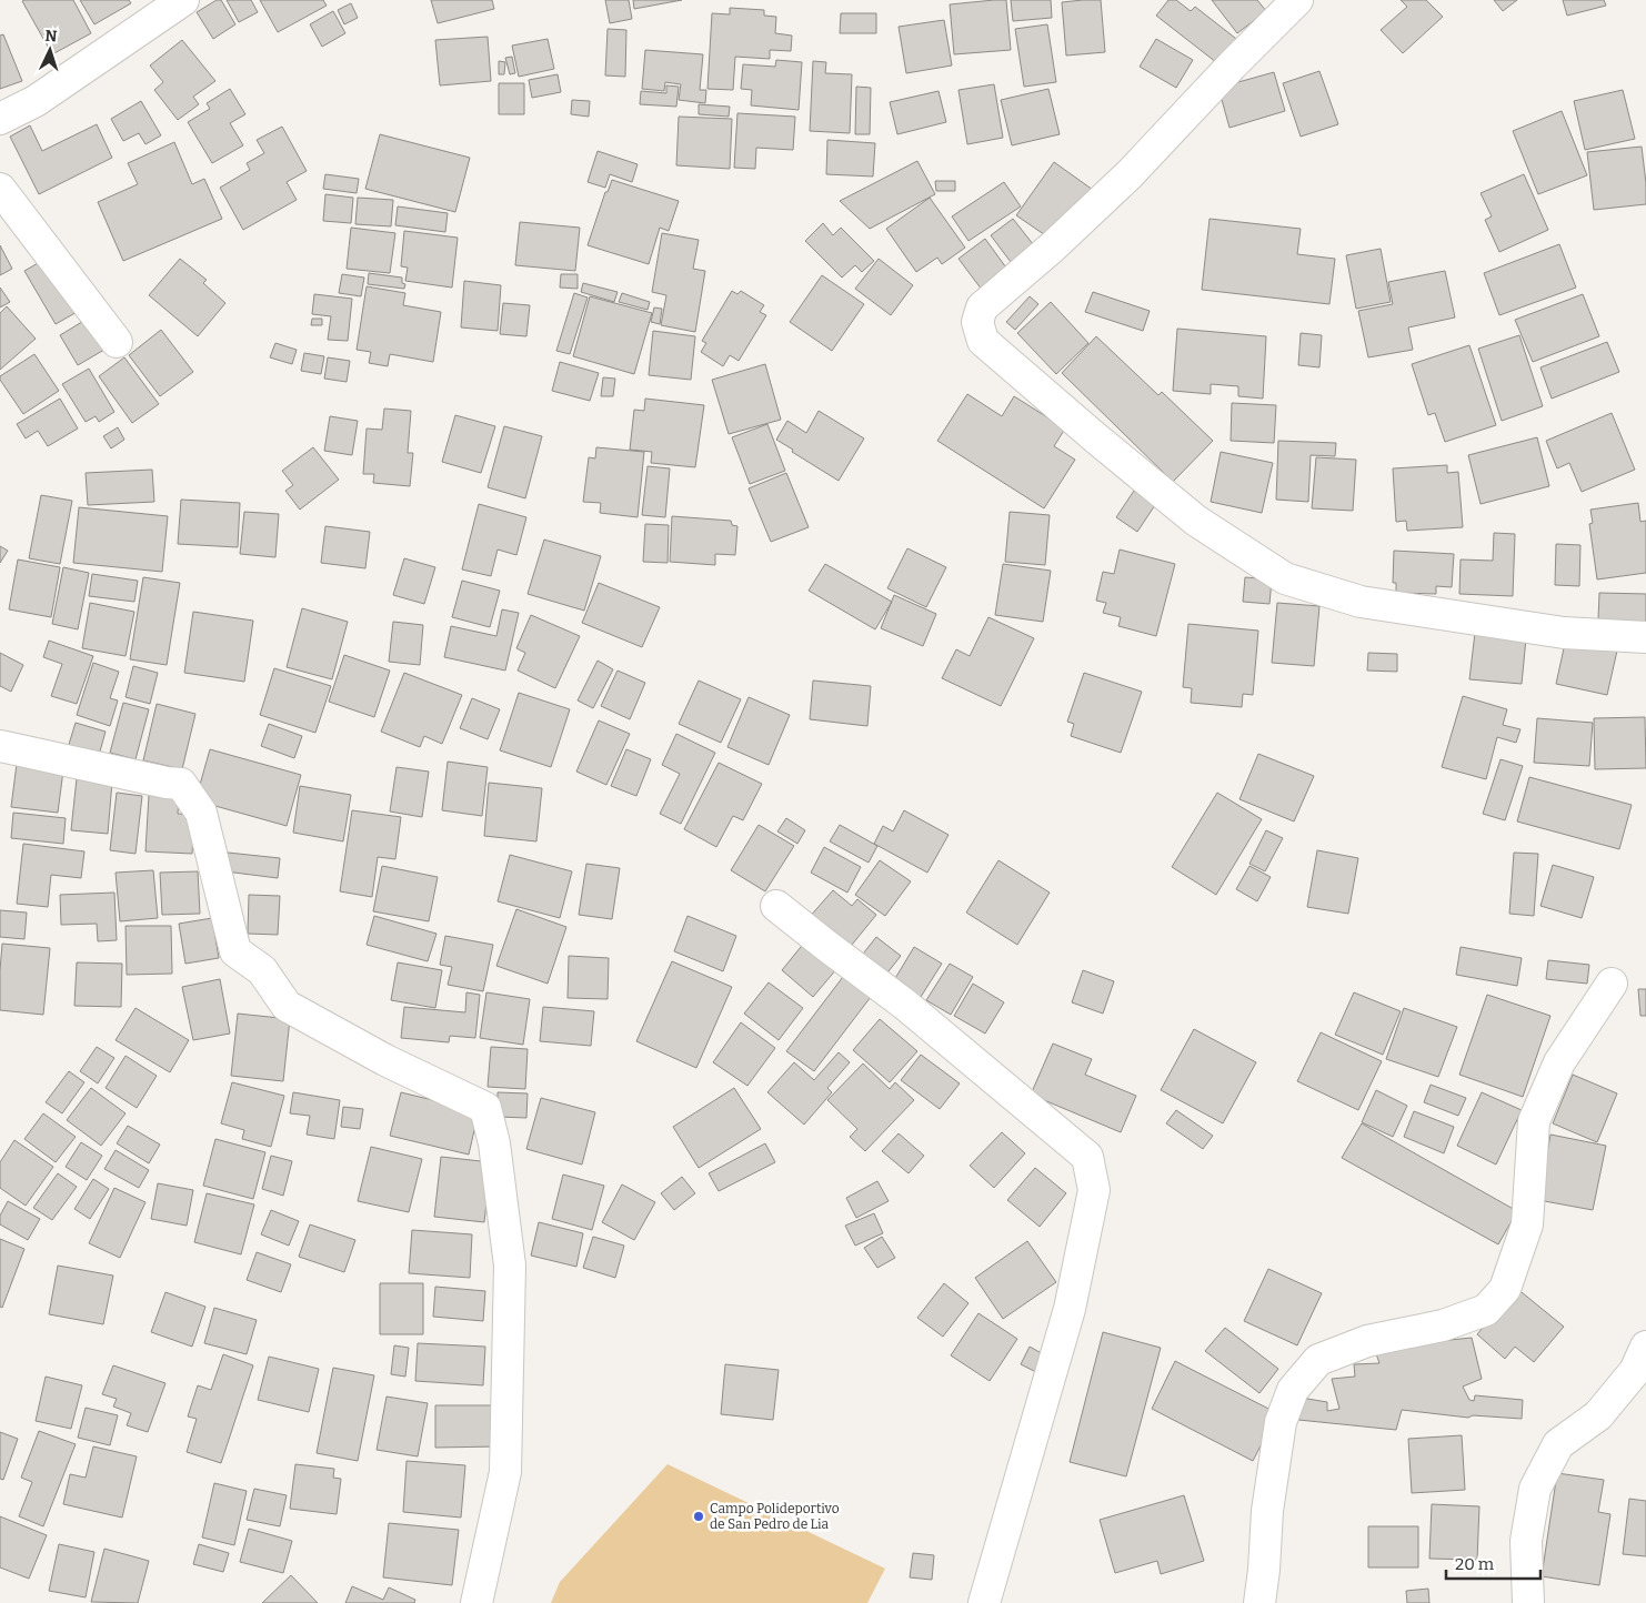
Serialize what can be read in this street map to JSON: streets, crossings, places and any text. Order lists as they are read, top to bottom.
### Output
{
  "places": ["Campo Polideportivo de San Pedro de Lia"],
  "scale_bar": "20 m",
  "north": "top"
}
